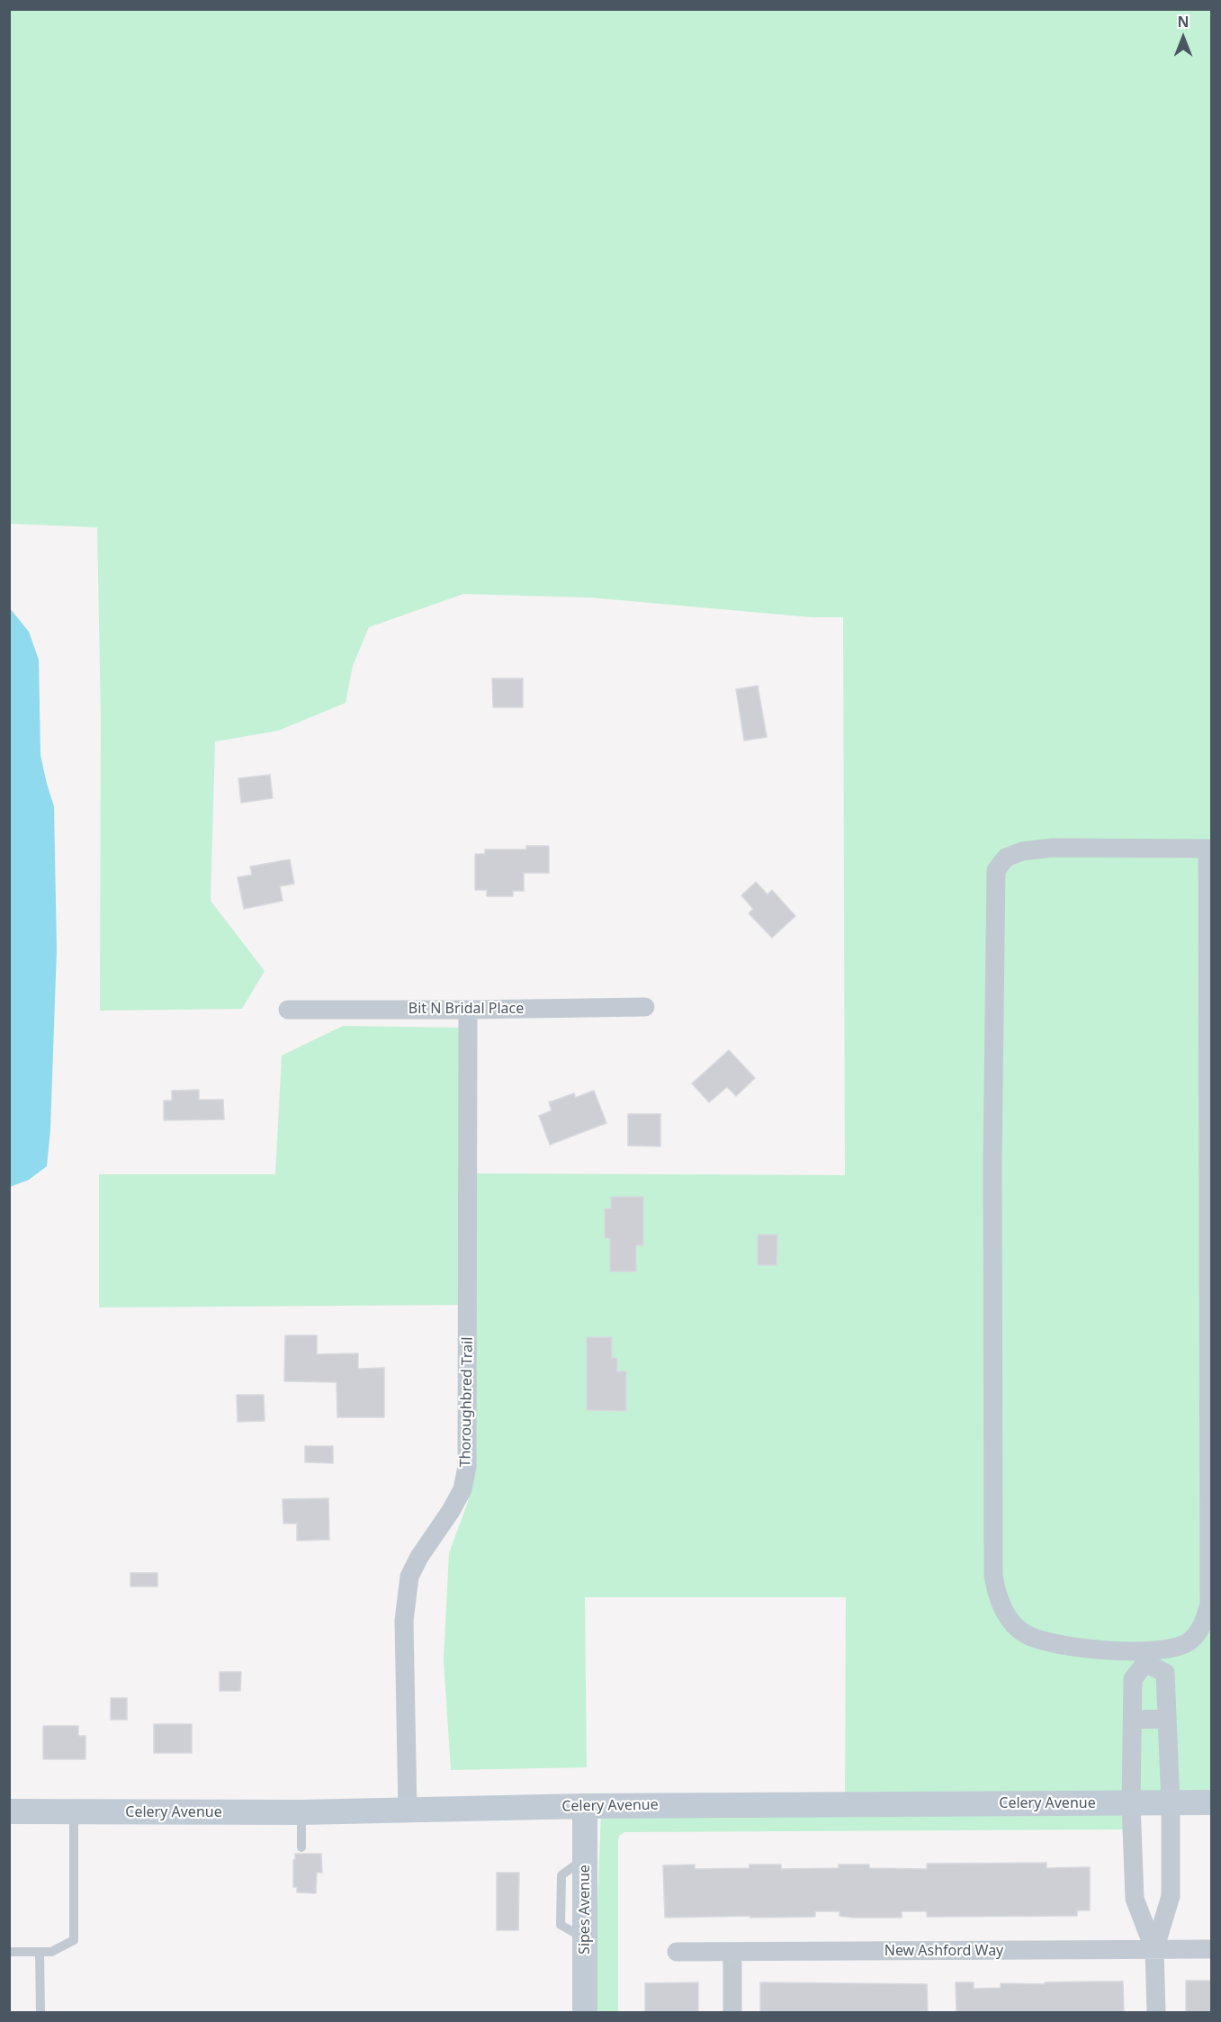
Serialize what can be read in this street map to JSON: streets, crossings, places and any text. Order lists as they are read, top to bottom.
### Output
{
  "streets": {
    "main road": ["Celery Avenue", "Sipes Avenue"],
    "street": ["Bit N Bridal Place", "Thoroughbred Trail", "New Ashford Way"]
  },
  "crossings": [
    ["Bit N Bridal Place", "Thoroughbred Trail"],
    ["Thoroughbred Trail", "Celery Avenue"],
    ["Celery Avenue", "Sipes Avenue"]
  ],
  "north": "top"
}
